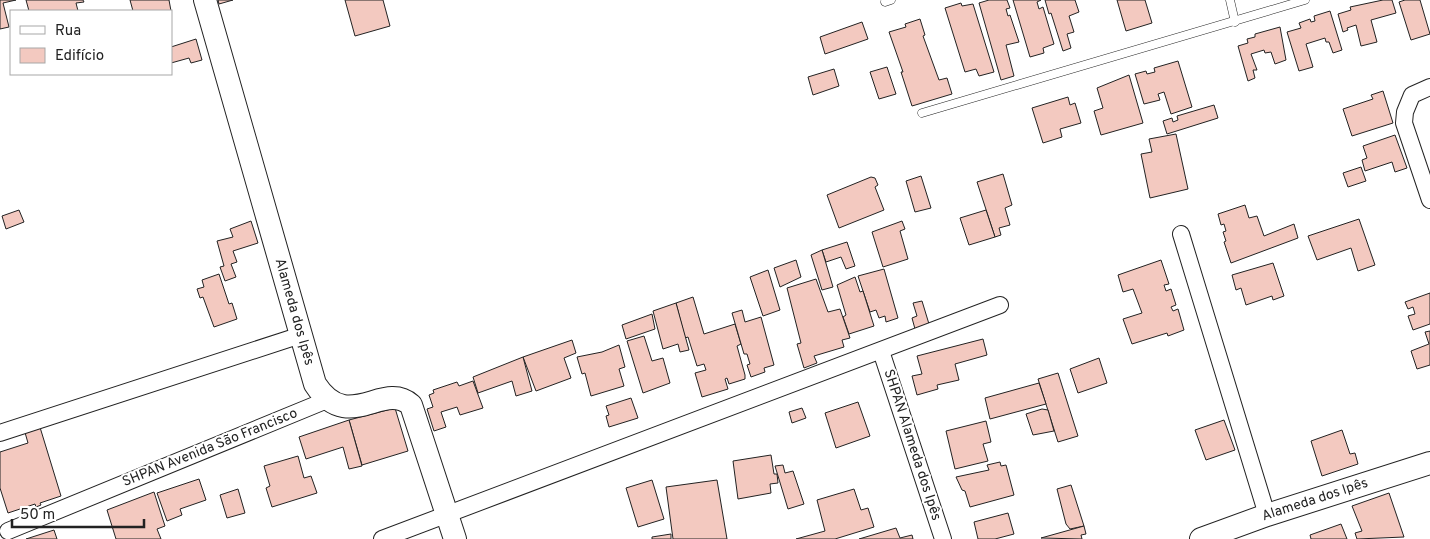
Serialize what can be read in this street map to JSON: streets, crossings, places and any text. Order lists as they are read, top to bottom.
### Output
{
  "streets": {
    "street": ["Alameda dos Ipês", "SHPAN Alameda dos Ipês", "SHPAN Avenida São Francisco"]
  },
  "crossings": [
    ["Alameda dos Ipês", "SHPAN Avenida São Francisco"]
  ],
  "legend": ["Rua", "Edifício"],
  "scale_bar": "50 m"
}
